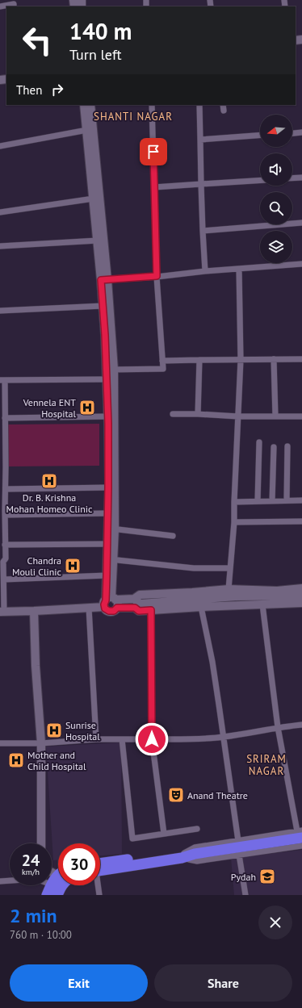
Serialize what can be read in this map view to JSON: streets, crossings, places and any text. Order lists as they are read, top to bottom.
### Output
{
  "districts": ["SHANTI NAGAR", "SRIRAM NAGAR"],
  "places": {
    "hospital": [
      "Vennela ENT Hospital",
      "Dr. B. Krishna Mohan Homeo Clinic",
      "Chandra Mouli Clinic",
      "Sunrise Hospital",
      "Mother and Child Hospital"
    ],
    "theatre": ["Anand Theatre"],
    "school or university": ["Pydah"]
  },
  "north": "left",
  "page": {
    "turn": ["140 m", "Turn left"],
    "then": "Then",
    "speed": "24 km/h",
    "limit": "30",
    "heading": ["2 min", "760 m · 10:00"],
    "buttons": ["Exit", "Share"]
  }
}
